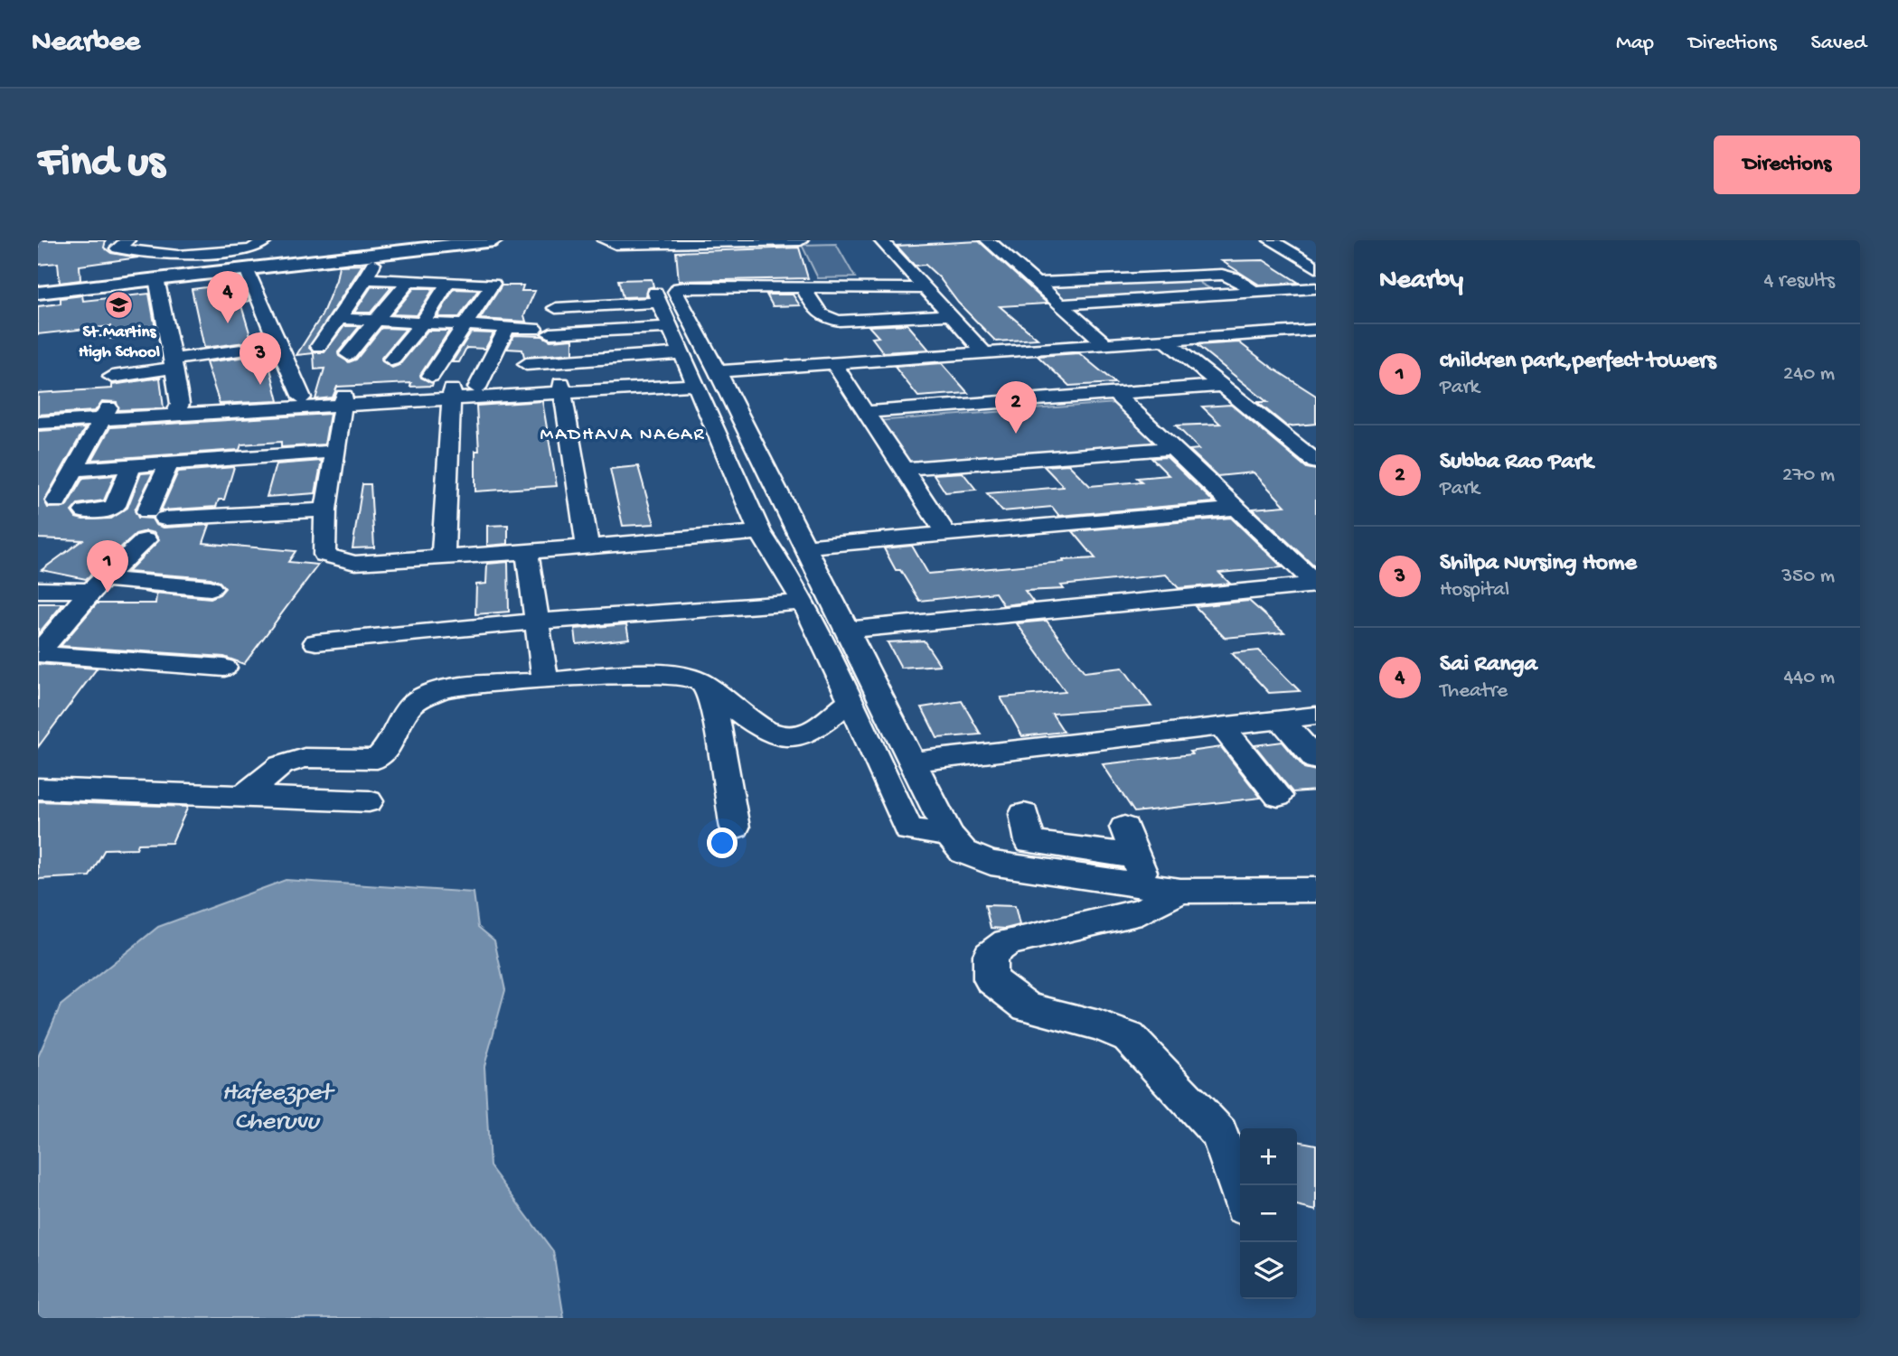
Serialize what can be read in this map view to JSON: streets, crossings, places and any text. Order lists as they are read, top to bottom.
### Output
{
  "districts": ["MADHAVA NAGAR"],
  "water": ["Hafeezpet Cheruvu"],
  "places": {
    "school or university": ["St.Martins High School"]
  },
  "page": {
    "header": "Nearbee",
    "nav": ["Map", "Directions", "Saved"],
    "buttons": "Directions",
    "title": "Find us",
    "heading": ["Nearby", "4 results"],
    "pins": [
      "4",
      "3",
      "2",
      "1"
    ],
    "list": [
      {
        "mark": "1",
        "name": "children park,perfect towers",
        "note": "Park",
        "value": "240 m"
      },
      {
        "mark": "2",
        "name": "Subba Rao Park",
        "note": "Park",
        "value": "270 m"
      },
      {
        "mark": "3",
        "name": "Shilpa Nursing Home",
        "note": "Hospital",
        "value": "350 m"
      },
      {
        "mark": "4",
        "name": "Sai Ranga",
        "note": "Theatre",
        "value": "440 m"
      }
    ],
    "map_buttons": ["+", "−"]
  }
}
